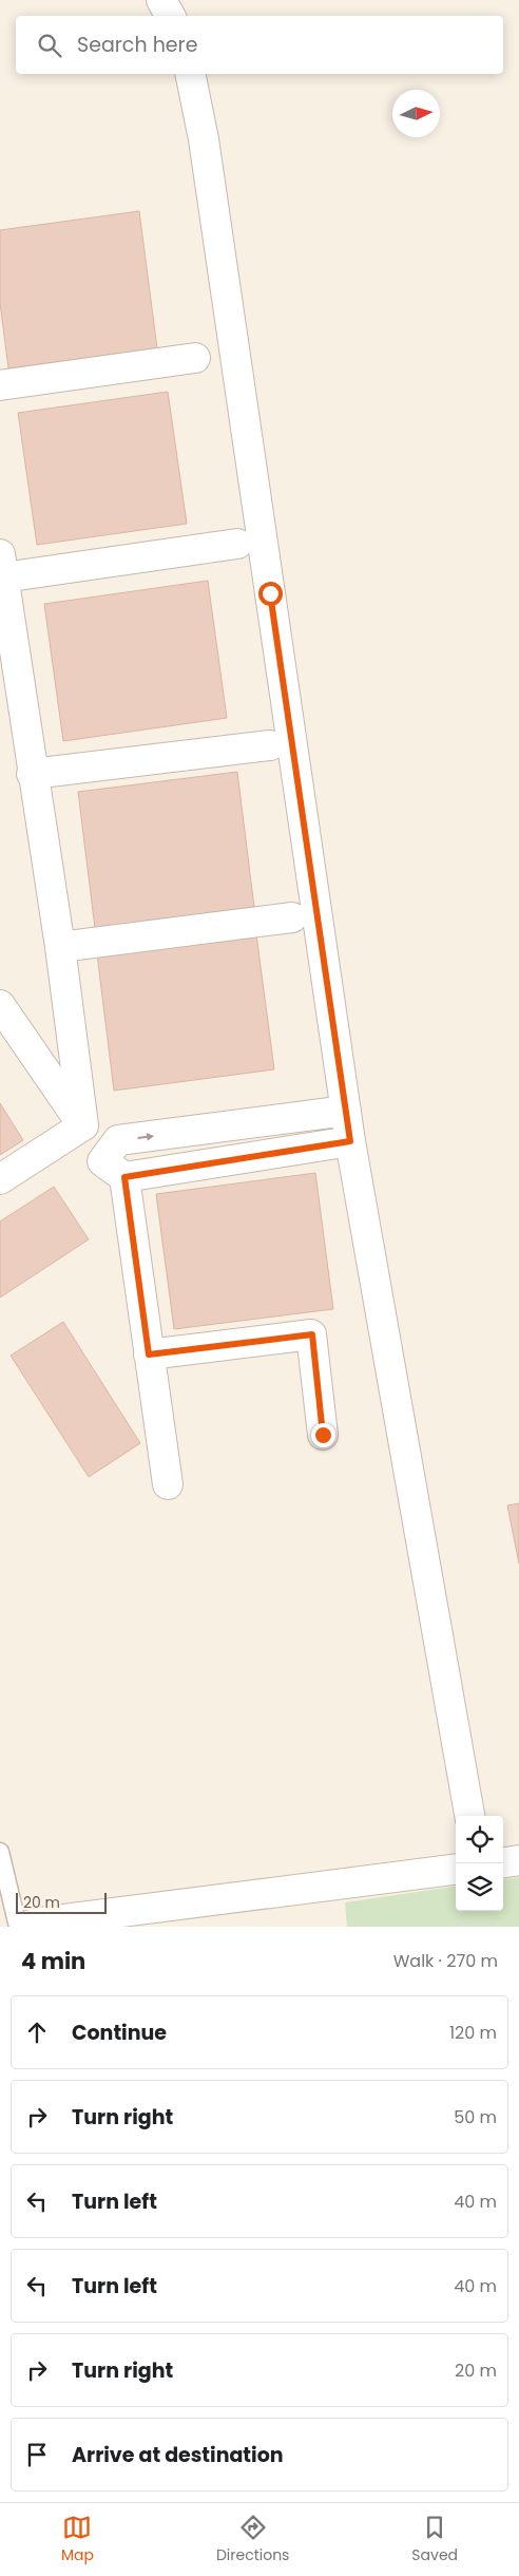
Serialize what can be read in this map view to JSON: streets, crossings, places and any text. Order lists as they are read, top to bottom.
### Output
{
  "scale_bar": "20 m",
  "north": "right",
  "page": {
    "search": "Search here",
    "scale": "20 m",
    "heading": ["4 min", "Walk · 270 m"],
    "list": [
      ["Continue", "120 m"],
      ["Turn right", "50 m"],
      ["Turn left", "40 m"],
      ["Turn left", "40 m"],
      ["Turn right", "20 m"],
      "Arrive at destination"
    ],
    "nav": ["Map", "Directions", "Saved"]
  }
}
